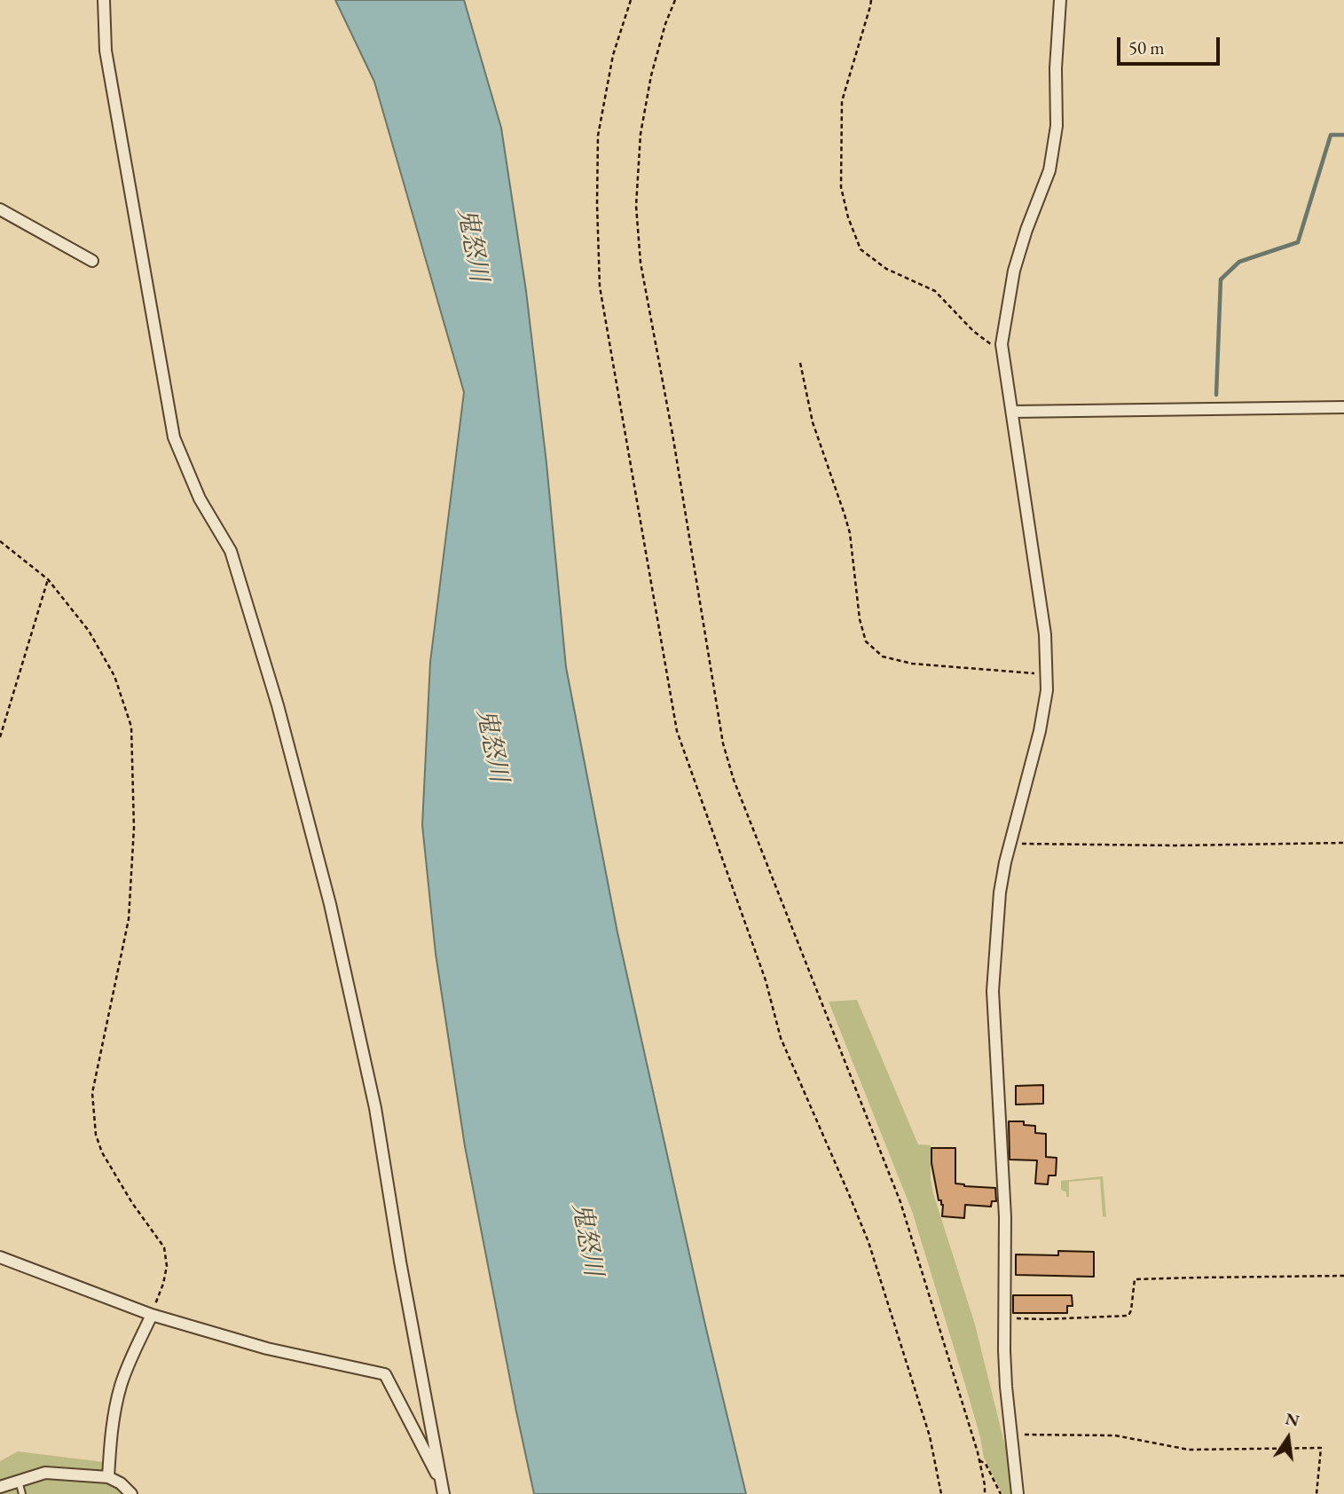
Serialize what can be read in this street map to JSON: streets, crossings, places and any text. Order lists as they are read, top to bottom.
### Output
{
  "water": ["鬼怒川"],
  "scale_bar": "50 m",
  "north": "top"
}
